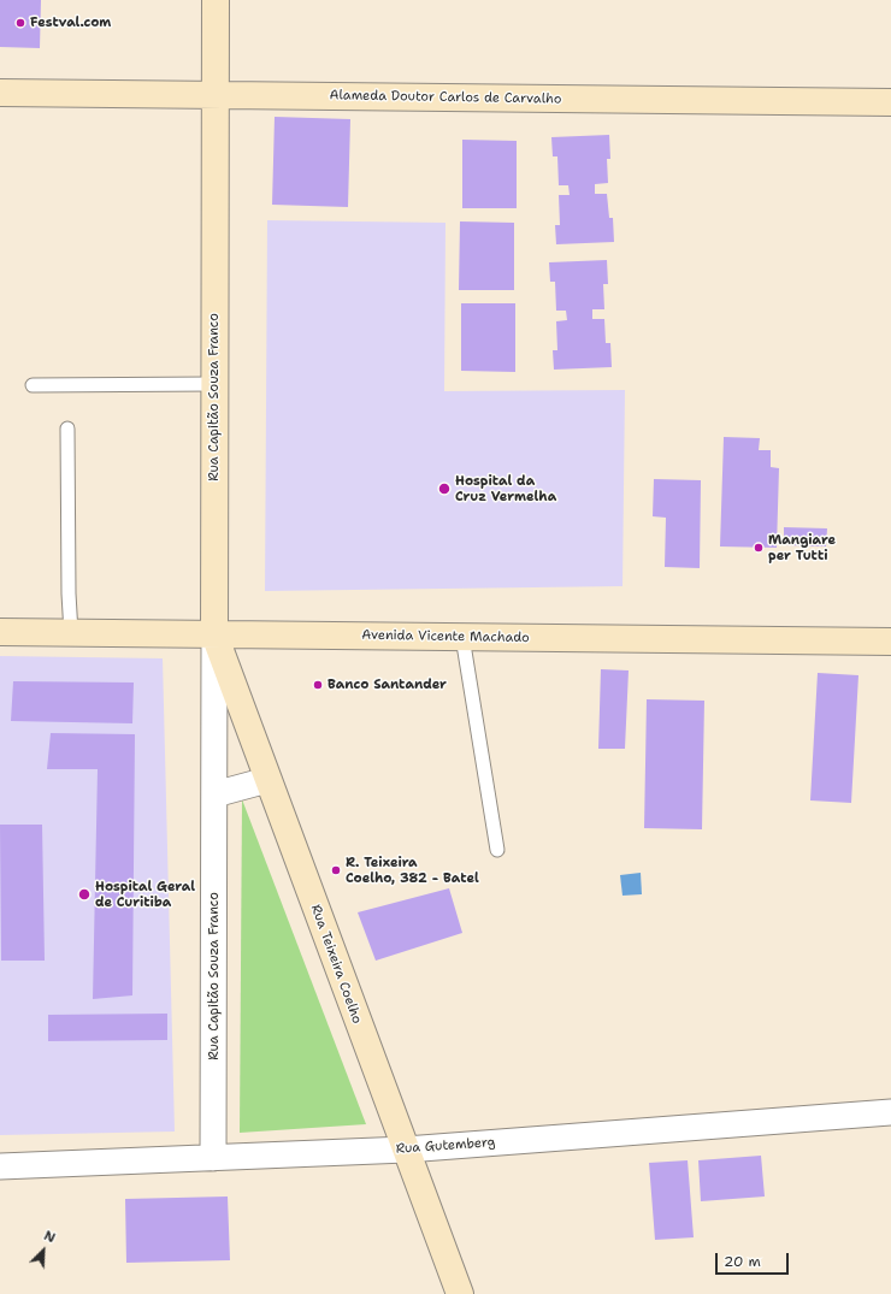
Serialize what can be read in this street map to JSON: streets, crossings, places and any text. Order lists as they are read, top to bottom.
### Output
{
  "streets": {
    "street": [
      "Alameda Doutor Carlos de Carvalho",
      "Rua Capitão Souza Franco",
      "Avenida Vicente Machado",
      "Rua Teixeira Coelho",
      "Rua Gutemberg"
    ]
  },
  "crossings": [
    ["Alameda Doutor Carlos de Carvalho", "Rua Capitão Souza Franco"],
    ["Rua Capitão Souza Franco", "Avenida Vicente Machado"],
    ["Rua Capitão Souza Franco", "Rua Teixeira Coelho"],
    ["Rua Capitão Souza Franco", "Rua Gutemberg"],
    ["Avenida Vicente Machado", "Rua Teixeira Coelho"],
    ["Rua Teixeira Coelho", "Rua Gutemberg"]
  ],
  "places": [
    "Festval.com",
    "Hospital da Cruz Vermelha",
    "Mangiare per Tutti",
    "Banco Santander",
    "R. Teixeira Coelho, 382 - Batel",
    "Hospital Geral de Curitiba"
  ],
  "scale_bar": "20 m",
  "north": "top right"
}
